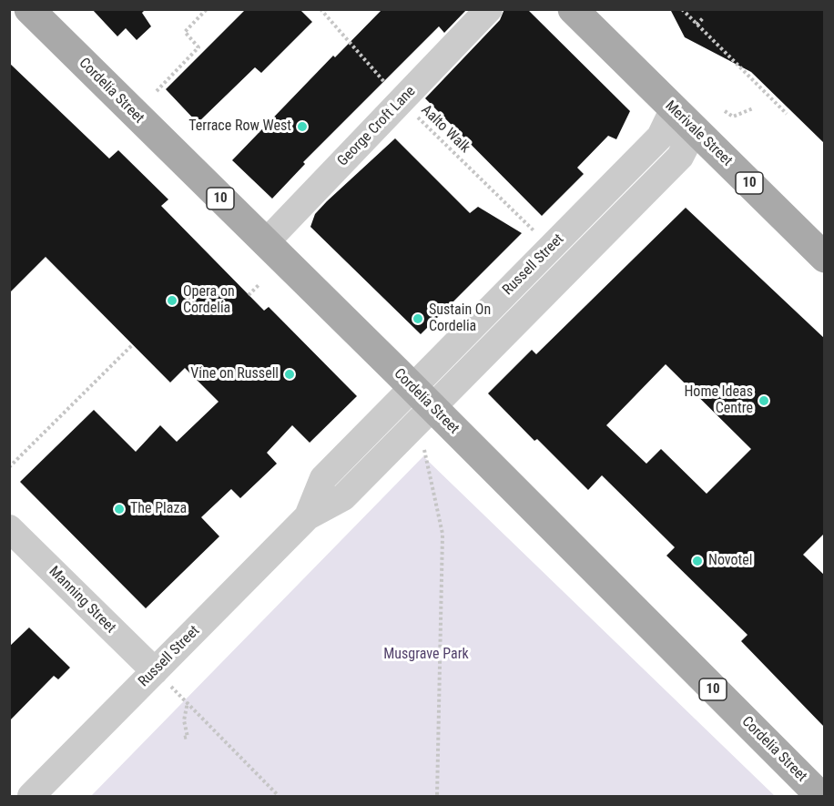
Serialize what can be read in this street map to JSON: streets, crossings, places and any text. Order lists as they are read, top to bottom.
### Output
{
  "streets": {
    "main road": ["Cordelia Street", "Merivale Street", "10"],
    "street": ["George Croft Lane", "Russell Street", "Manning Street"],
    "path": ["Aalto Walk"]
  },
  "crossings": [
    ["Cordelia Street", "George Croft Lane"],
    ["Cordelia Street", "Russell Street"],
    ["George Croft Lane", "Aalto Walk"],
    ["Merivale Street", "Russell Street"],
    ["Russell Street", "Manning Street"]
  ],
  "parks": ["Musgrave Park"],
  "places": [
    "Terrace Row West",
    "Opera on Cordelia",
    "Sustain On Cordelia",
    "Vine on Russell",
    "Home Ideas Centre",
    "The Plaza",
    "Novotel"
  ]
}
